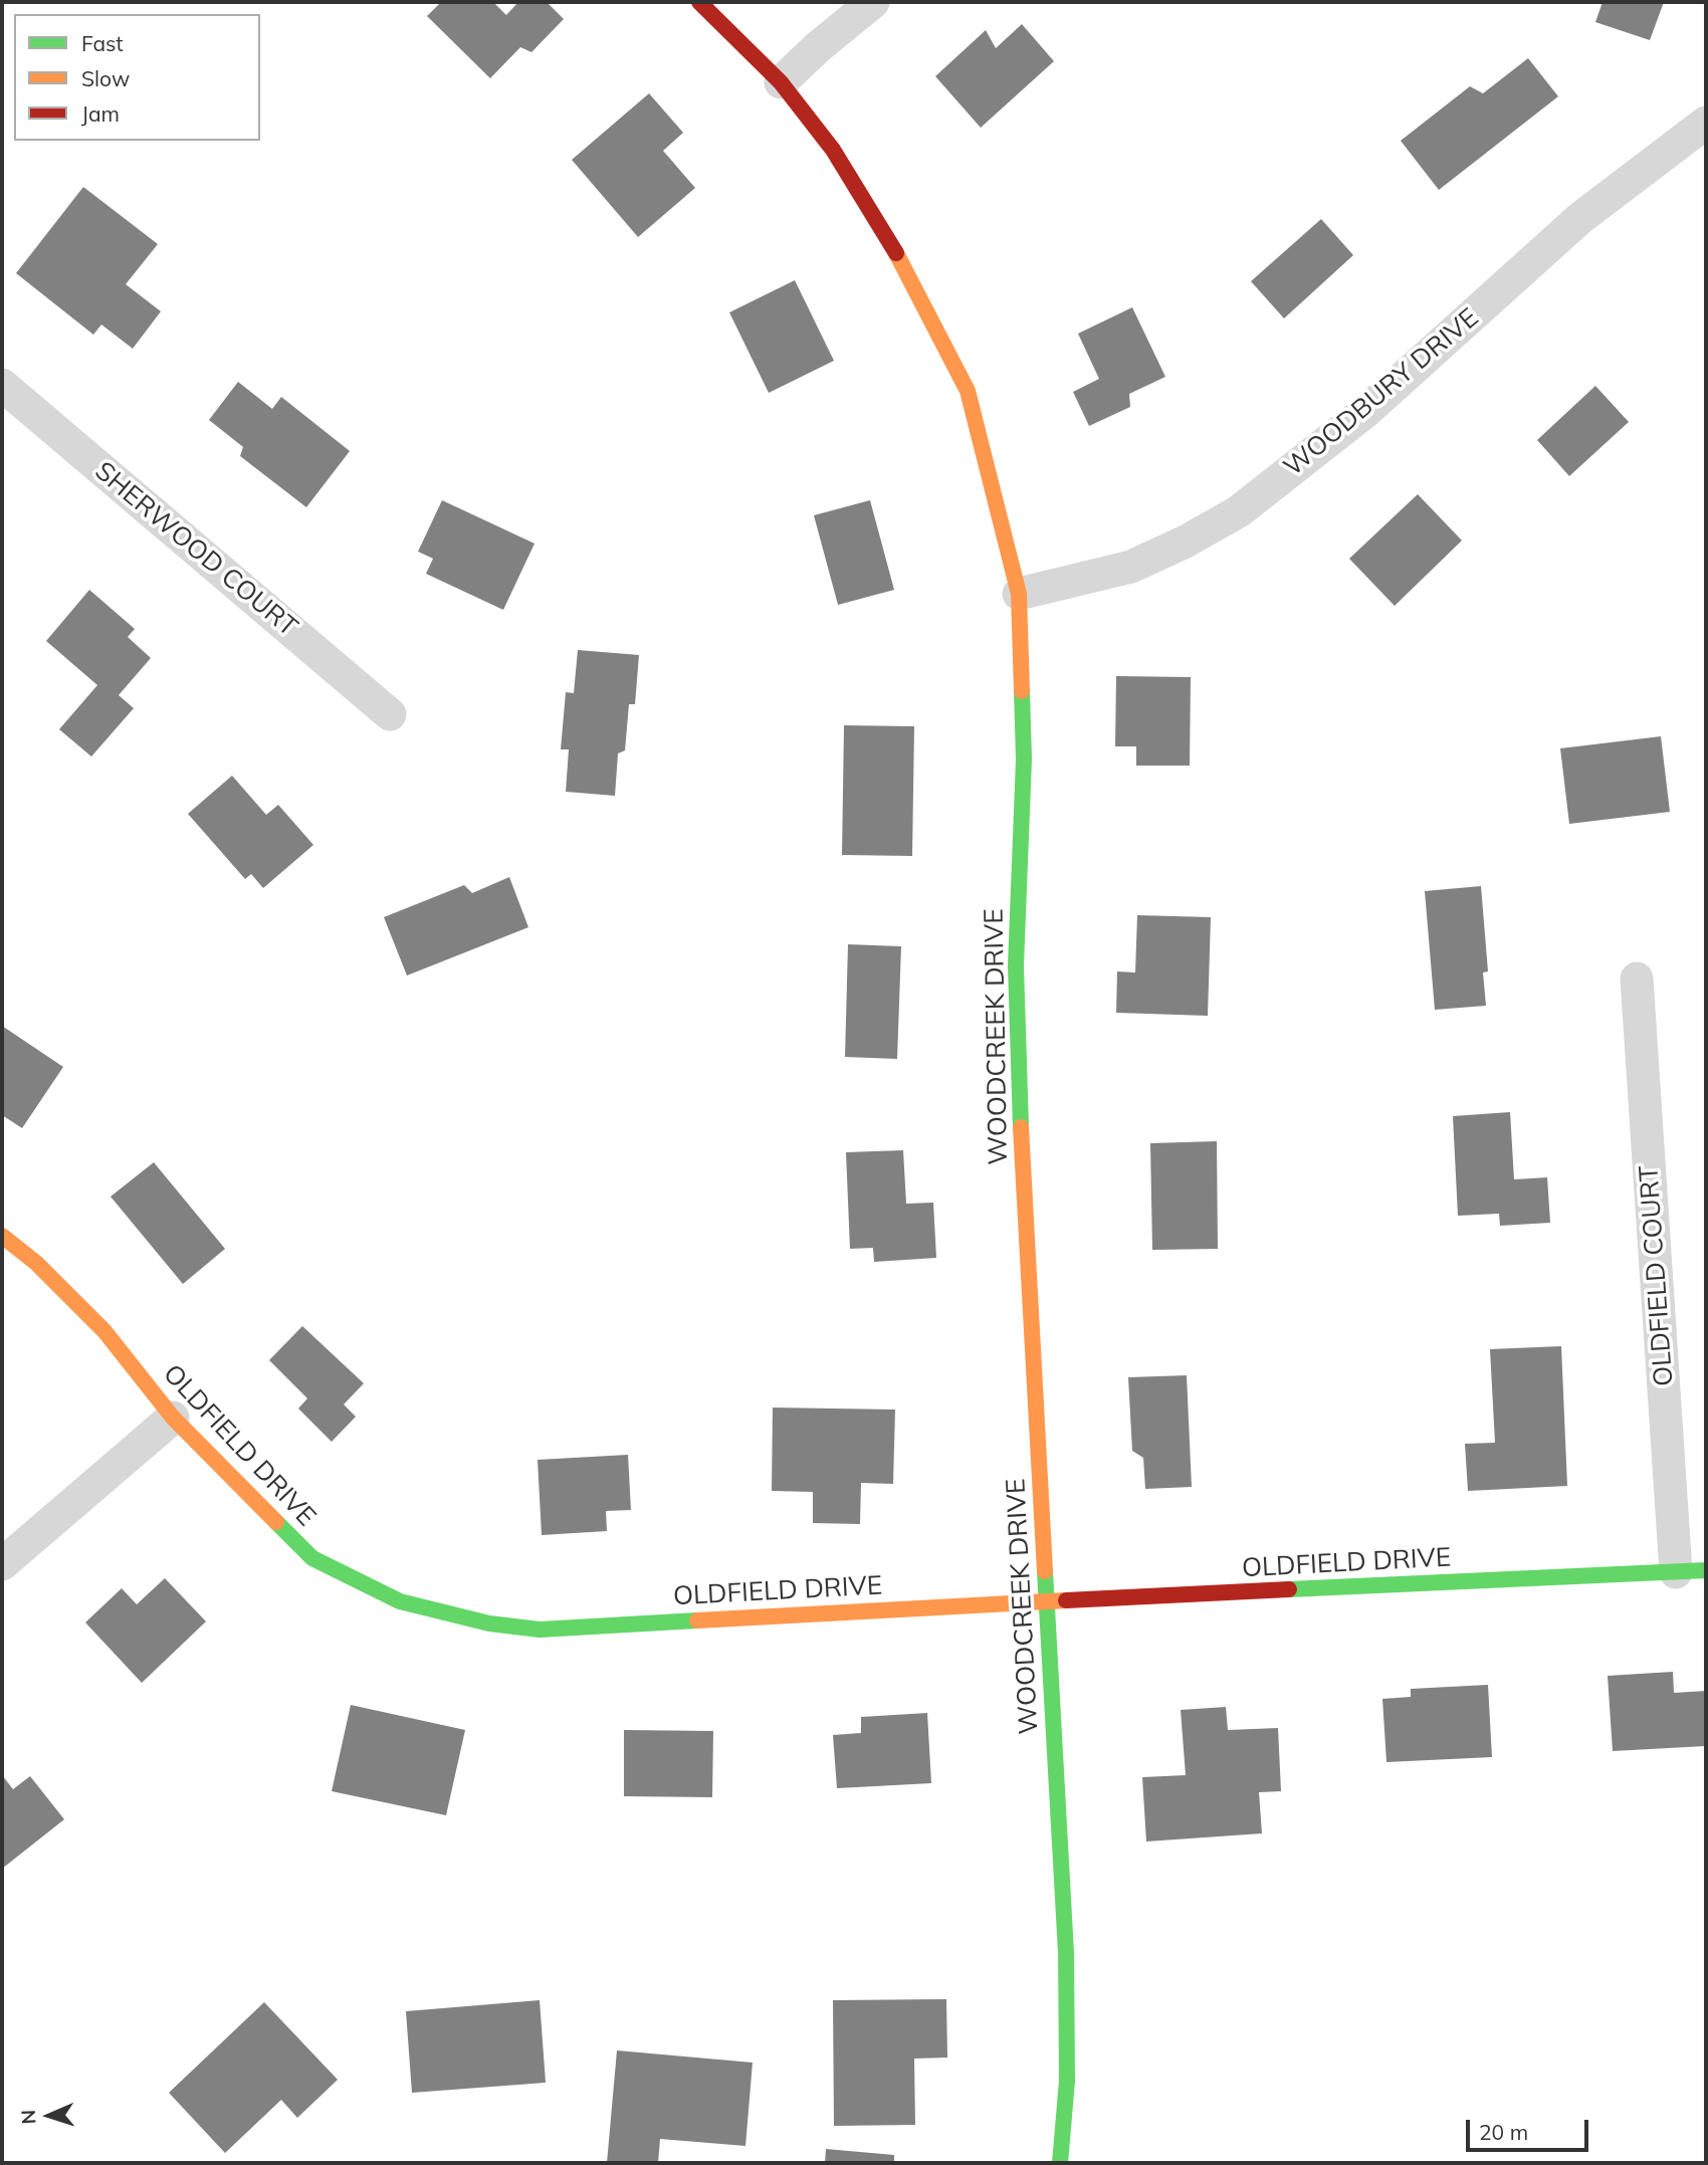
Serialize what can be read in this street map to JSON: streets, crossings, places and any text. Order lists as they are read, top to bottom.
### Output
{
  "streets": {
    "street": [
      "WOODBURY DRIVE",
      "SHERWOOD COURT",
      "WOODCREEK DRIVE",
      "OLDFIELD COURT",
      "OLDFIELD DRIVE"
    ]
  },
  "crossings": [
    ["WOODBURY DRIVE", "WOODCREEK DRIVE"],
    ["WOODCREEK DRIVE", "OLDFIELD DRIVE"],
    ["OLDFIELD COURT", "OLDFIELD DRIVE"]
  ],
  "legend": ["Fast", "Slow", "Jam"],
  "scale_bar": "20 m",
  "north": "left"
}
